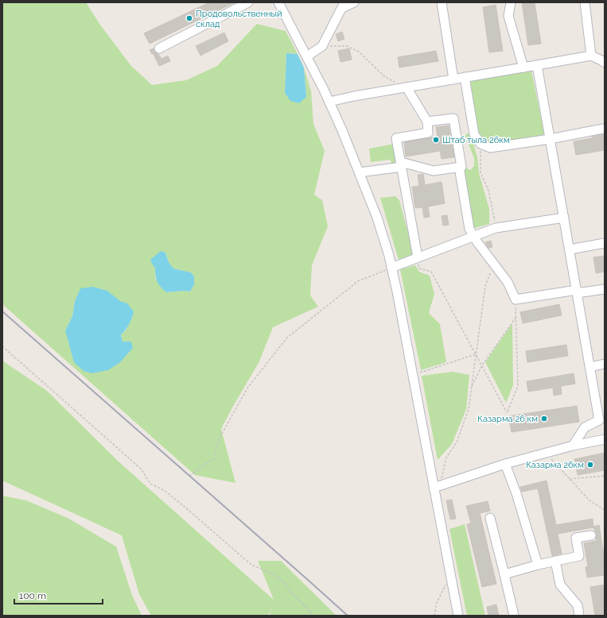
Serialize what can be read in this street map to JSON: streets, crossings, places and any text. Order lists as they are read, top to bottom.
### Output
{
  "places": [
    "Продовольственный склад",
    "Штаб тыла 26км",
    "Казарма 26 км",
    "Казарма 26км"
  ],
  "scale_bar": "100 m"
}
